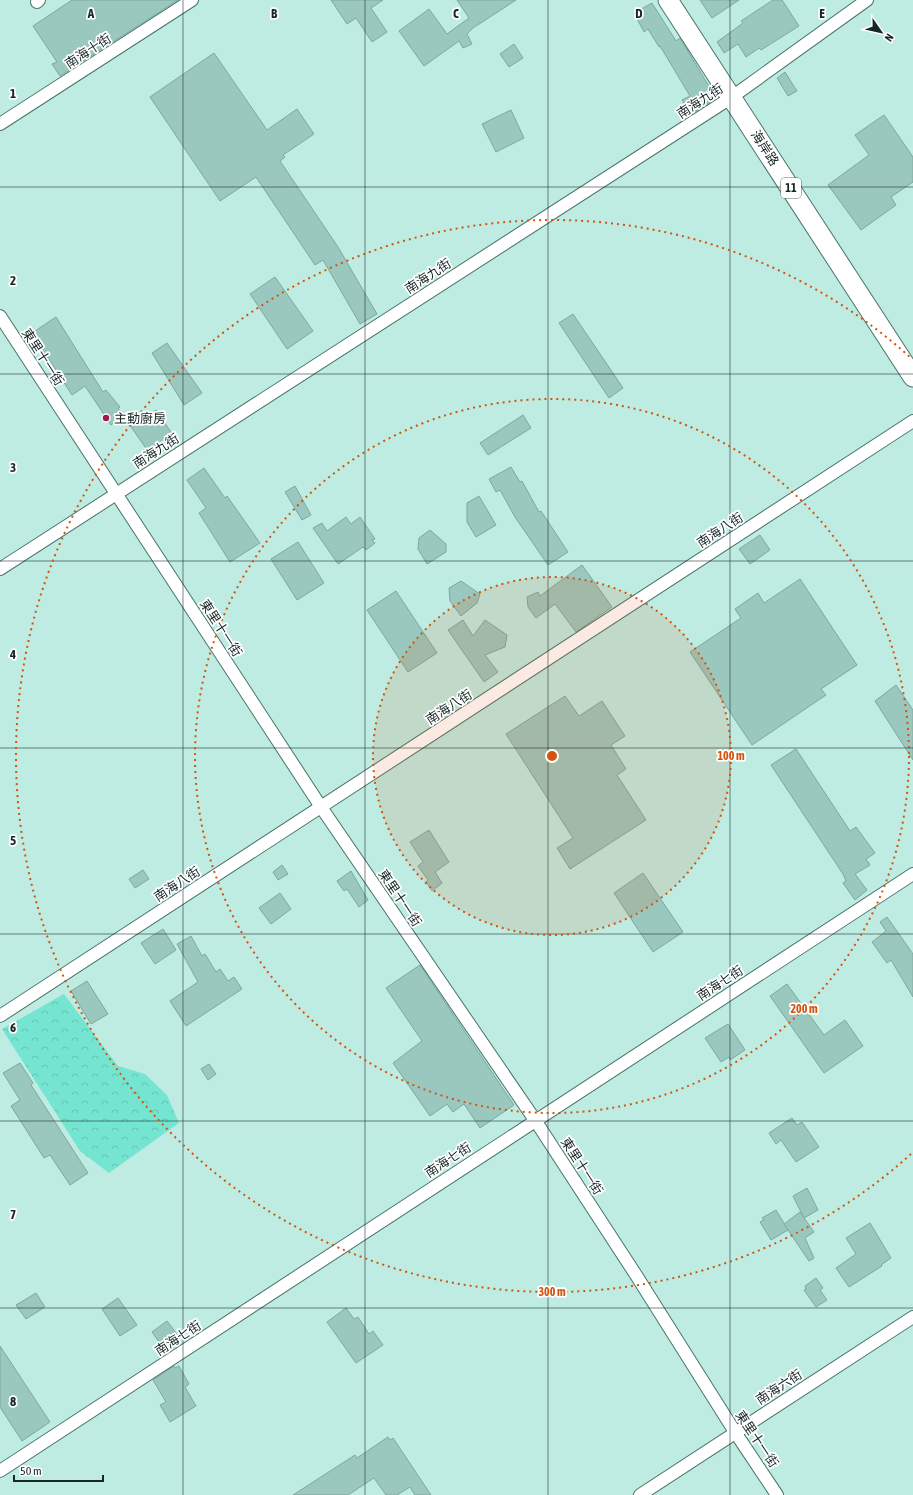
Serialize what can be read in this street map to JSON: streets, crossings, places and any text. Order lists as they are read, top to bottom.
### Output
{
  "streets": {
    "main road": ["海岸路", "11"],
    "street": [
      "南海十街",
      "南海九街",
      "東里十一街",
      "南海八街",
      "南海七街",
      "南海六街"
    ]
  },
  "crossings": [
    ["南海九街", "海岸路"],
    ["南海九街", "東里十一街"],
    ["東里十一街", "南海八街"],
    ["東里十一街", "南海七街"],
    ["東里十一街", "南海六街"]
  ],
  "places": ["主動廚房"],
  "scale_bar": "50 m",
  "north": "bottom right",
  "grid": {
    "columns": [
      "A",
      "B",
      "C",
      "D",
      "E"
    ],
    "rows": [
      "1",
      "2",
      "3",
      "4",
      "5",
      "6",
      "7",
      "8"
    ]
  },
  "rings": ["100 m", "200 m", "300 m"]
}
